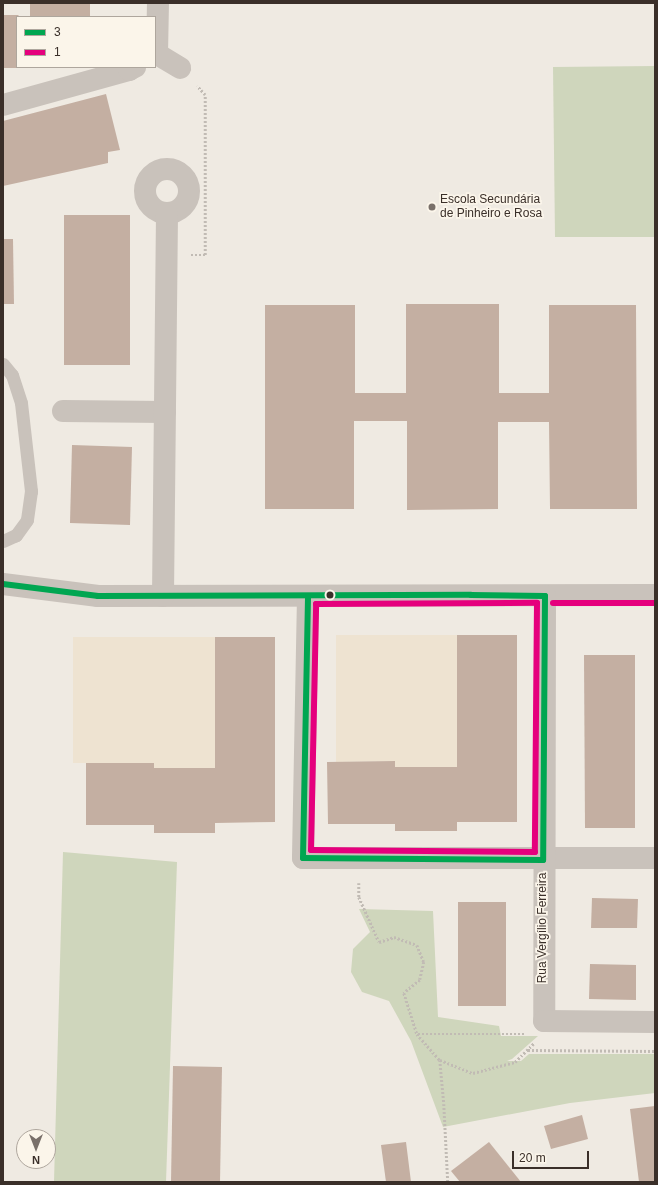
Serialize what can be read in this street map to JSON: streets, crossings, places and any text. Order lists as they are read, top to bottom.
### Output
{
  "streets": {
    "street": ["Rua Vergílio Ferreira"]
  },
  "places": ["Escola Secundária de Pinheiro e Rosa"],
  "lines": ["transit line 3", "transit line 1"],
  "legend": ["3", "1"],
  "scale_bar": "20 m",
  "north": "bottom"
}
